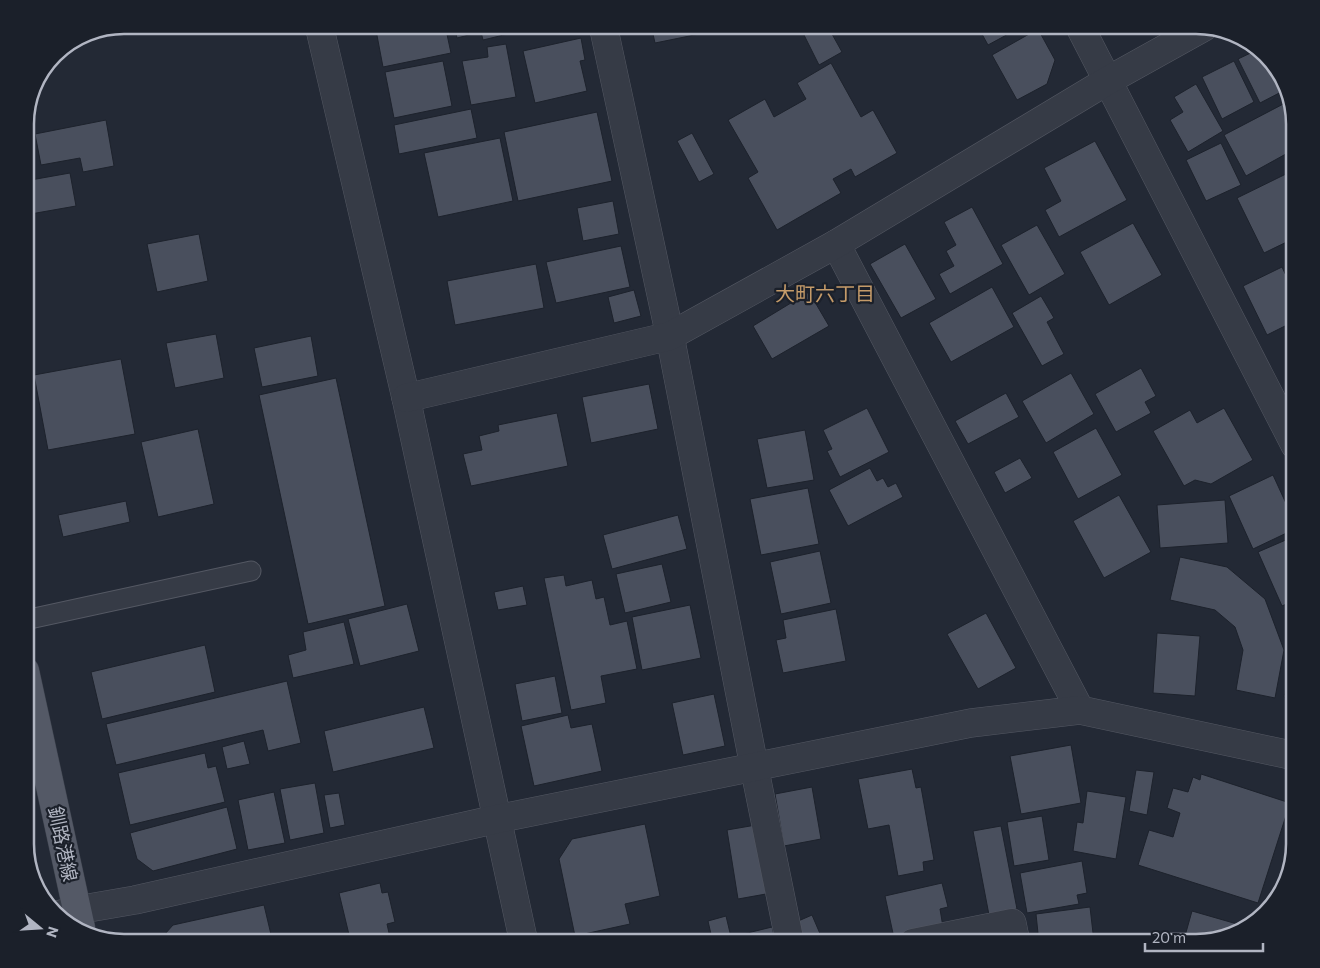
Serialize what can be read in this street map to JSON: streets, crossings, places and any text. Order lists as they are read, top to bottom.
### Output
{
  "streets": {
    "main road": ["釧路港線"]
  },
  "districts": ["大町六丁目"],
  "scale_bar": "20 m",
  "north": "right"
}
